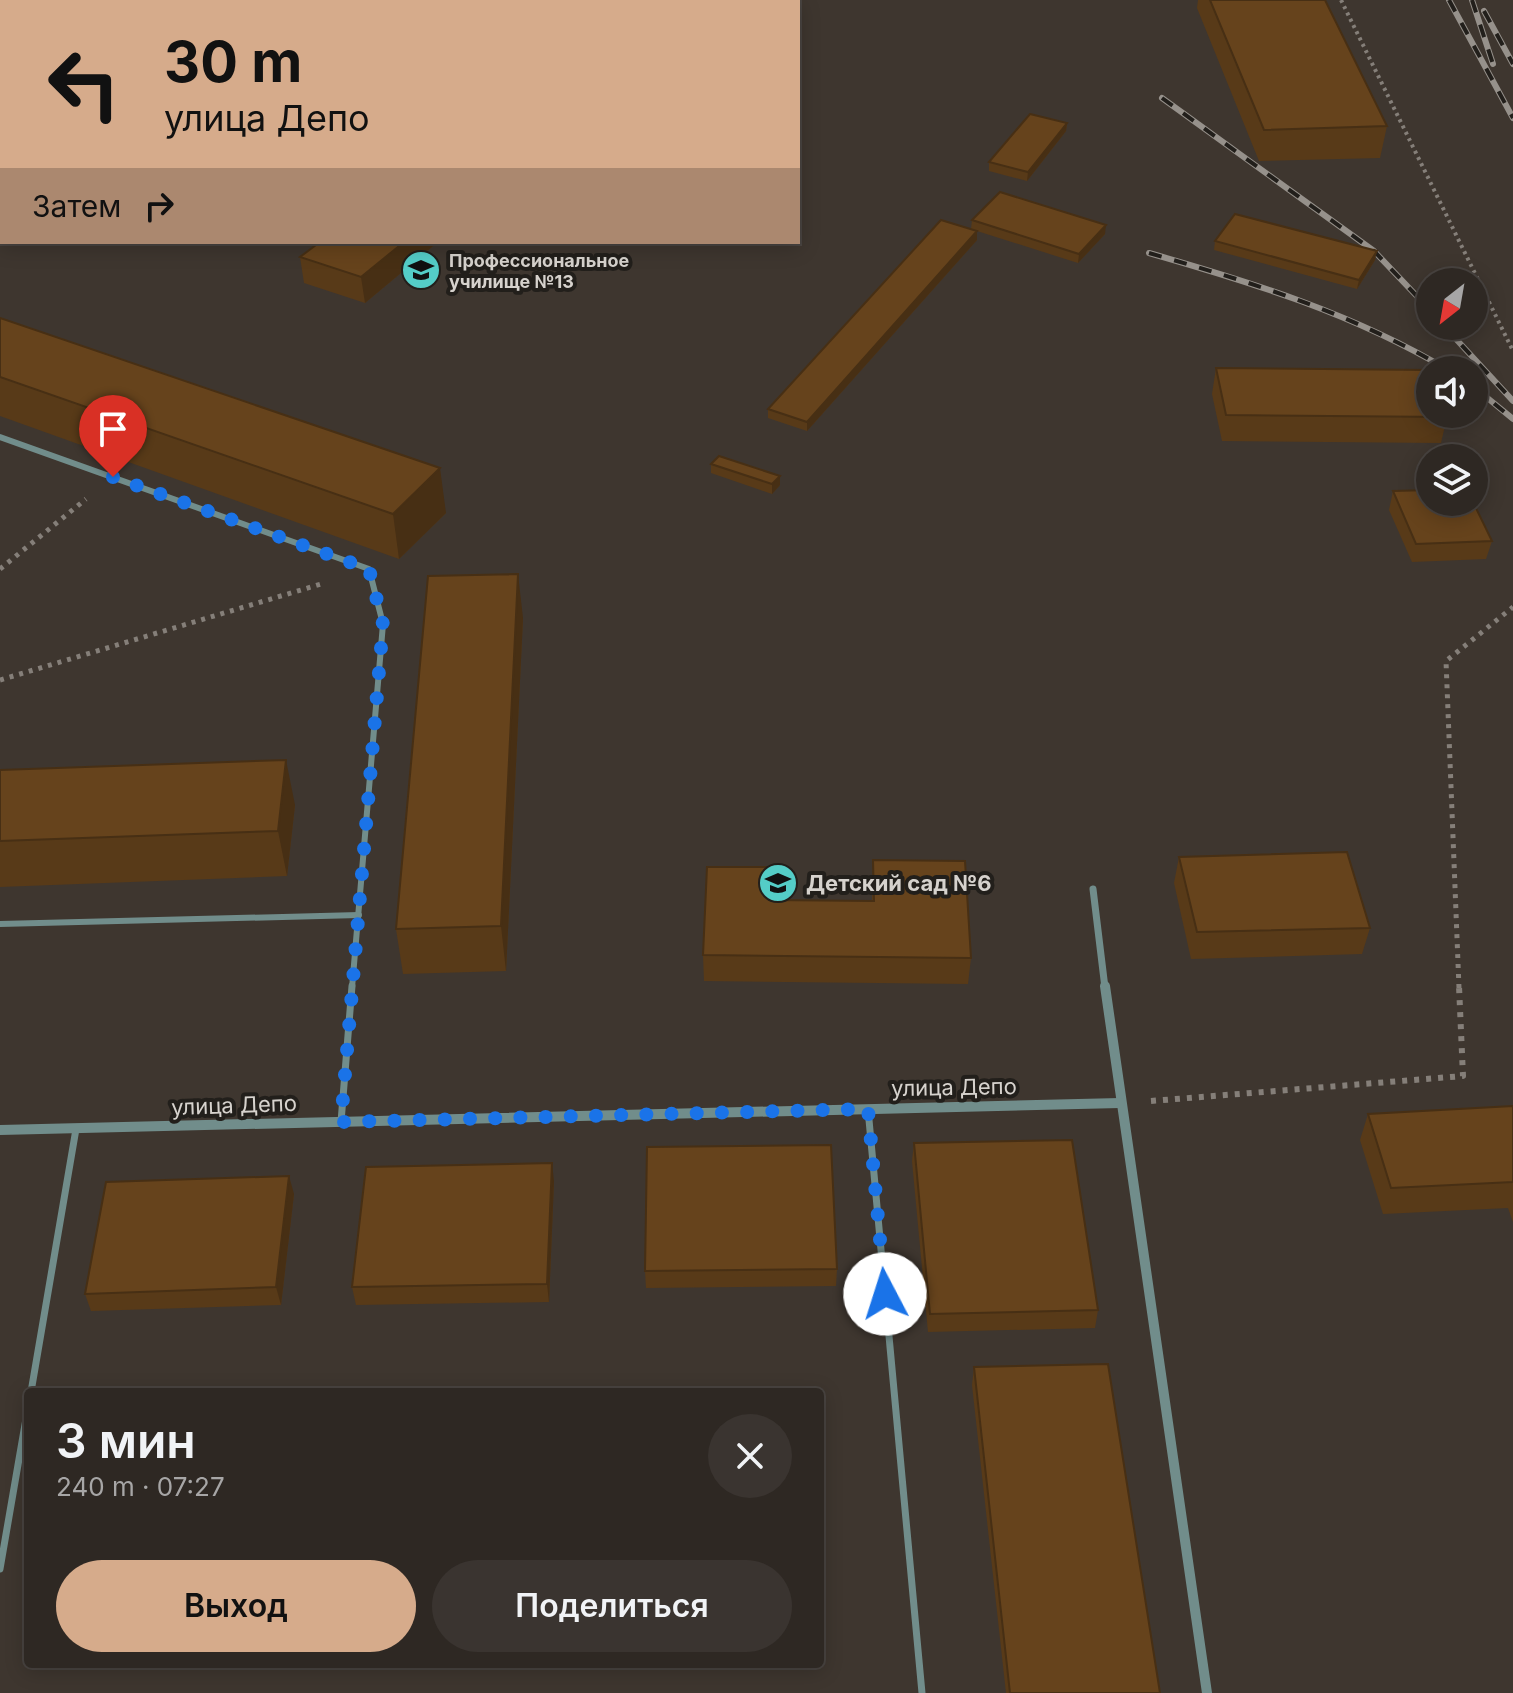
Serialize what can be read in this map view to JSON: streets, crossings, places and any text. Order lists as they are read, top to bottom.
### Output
{
  "streets": {
    "street": ["улица Депо"]
  },
  "places": {
    "school or university": ["Профессиональное училище №13", "Детский сад №6"]
  },
  "north": "bottom left",
  "page": {
    "turn": ["30 m", "улица Депо"],
    "then": "Затем",
    "heading": ["3 мин", "240 m · 07:27"],
    "buttons": ["Выход", "Поделиться"]
  }
}
